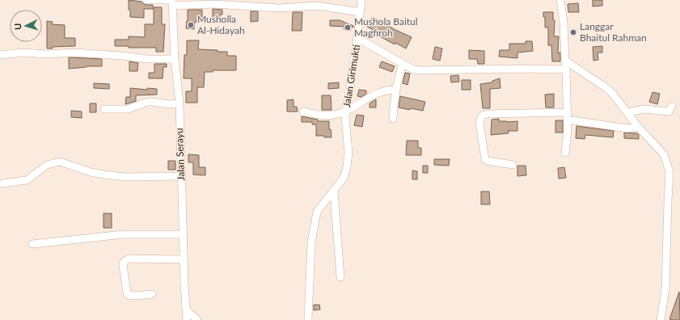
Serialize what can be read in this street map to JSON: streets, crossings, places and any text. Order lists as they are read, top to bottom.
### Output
{
  "streets": {
    "street": ["Jalan Girimukti", "Jalan Serayu"]
  },
  "places": ["Musholla Al-Hidayah", "Mushola Baitul Magfiroh", "Langgar Bhaitul Rahman"],
  "north": "left"
}
